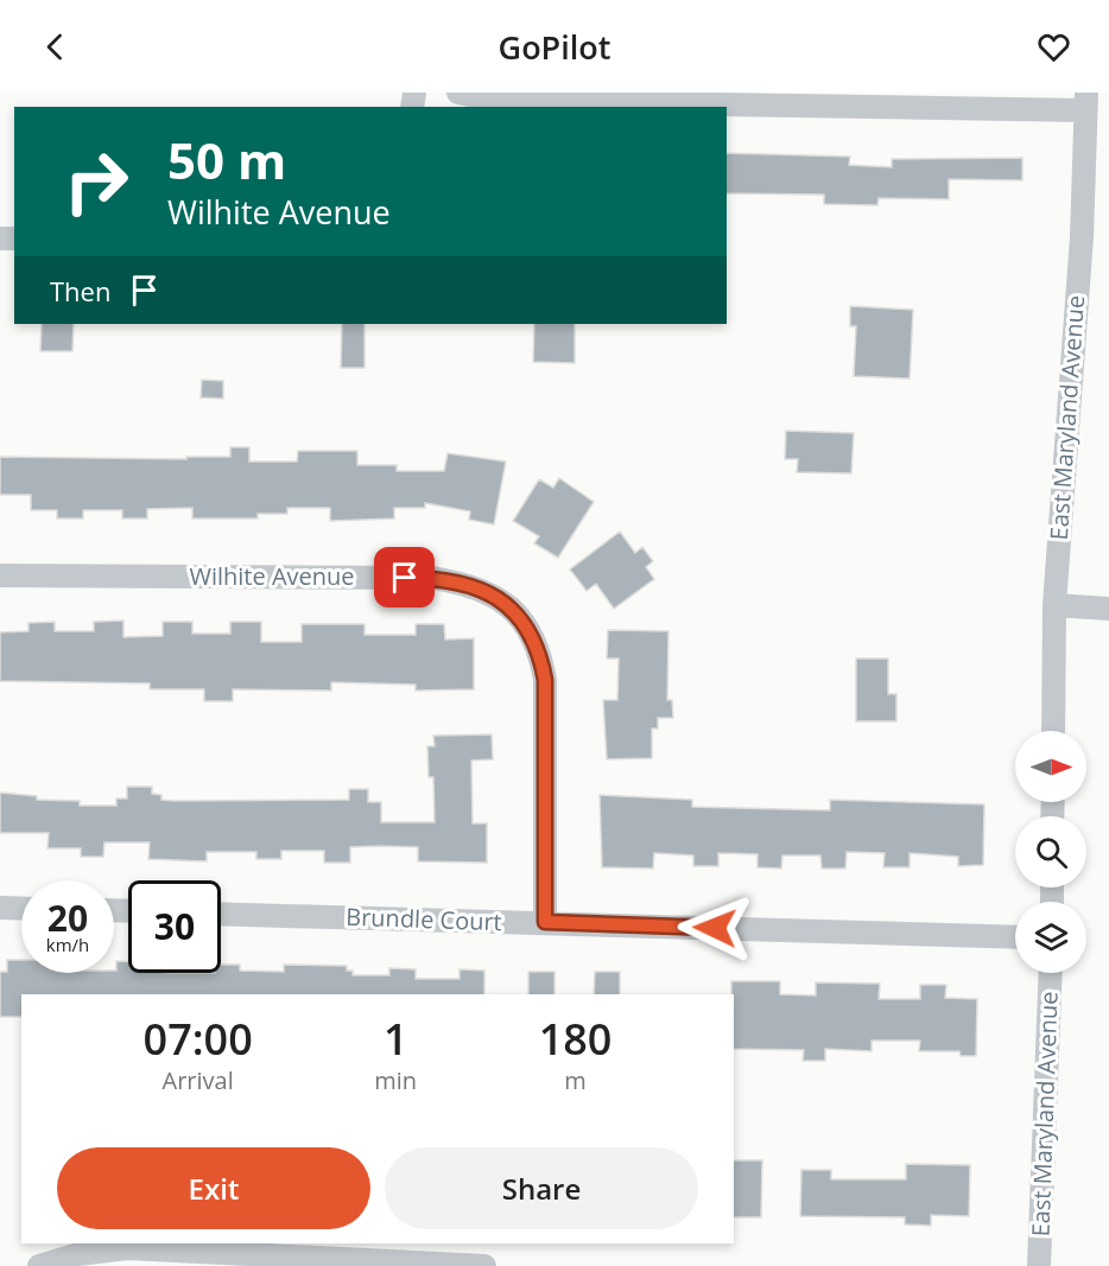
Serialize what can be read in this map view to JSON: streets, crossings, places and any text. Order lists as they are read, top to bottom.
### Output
{
  "streets": {
    "street": ["East Maryland Avenue", "Wilhite Avenue", "Brundle Court"]
  },
  "crossings": [
    ["Wilhite Avenue", "Brundle Court"]
  ],
  "north": "right",
  "page": {
    "header": "GoPilot",
    "turn": ["50 m", "Wilhite Avenue"],
    "then": "Then",
    "speed": "20 km/h",
    "limit": "30",
    "eta": [
      "07:00",
      "Arrival",
      "1",
      "min",
      "180",
      "m"
    ],
    "buttons": ["Exit", "Share"]
  }
}
